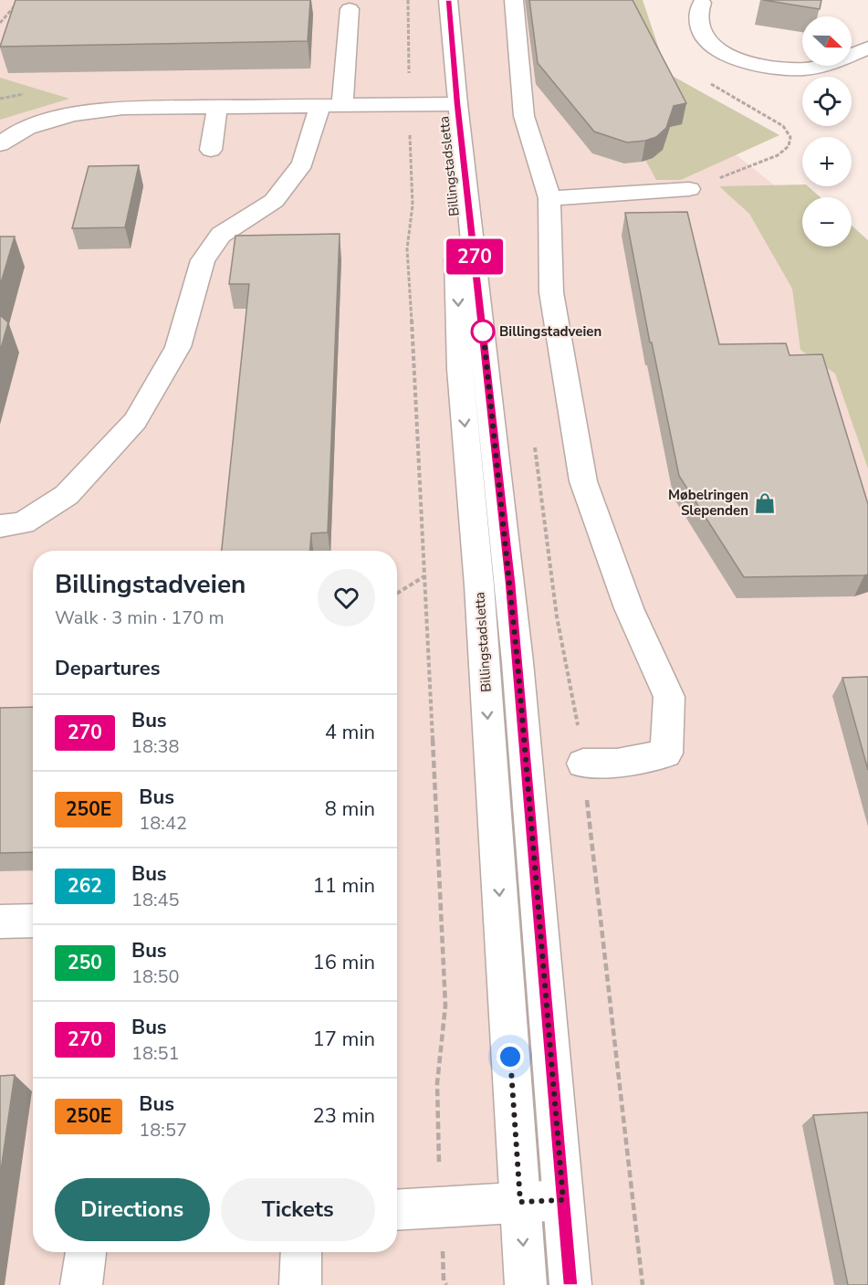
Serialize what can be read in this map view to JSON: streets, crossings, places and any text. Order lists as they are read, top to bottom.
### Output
{
  "streets": {
    "main road": ["Billingstadsletta"]
  },
  "places": {
    "other": ["Billingstadveien"],
    "shop": ["Møbelringen Slependen"]
  },
  "lines": ["bus line 270"],
  "north": "right",
  "page": {
    "on_map": "270",
    "map_buttons": ["+", "−"],
    "heading": [
      ["Billingstadveien", "Walk · 3 min · 170 m"],
      "Departures"
    ],
    "list": [
      {
        "mark": "270",
        "name": "Bus",
        "note": "18:38",
        "value": "4 min"
      },
      {
        "mark": "250E",
        "name": "Bus",
        "note": "18:42",
        "value": "8 min"
      },
      {
        "mark": "262",
        "name": "Bus",
        "note": "18:45",
        "value": "11 min"
      },
      {
        "mark": "250",
        "name": "Bus",
        "note": "18:50",
        "value": "16 min"
      },
      {
        "mark": "270",
        "name": "Bus",
        "note": "18:51",
        "value": "17 min"
      },
      {
        "mark": "250E",
        "name": "Bus",
        "note": "18:57",
        "value": "23 min"
      }
    ],
    "buttons": ["Directions", "Tickets"]
  }
}
